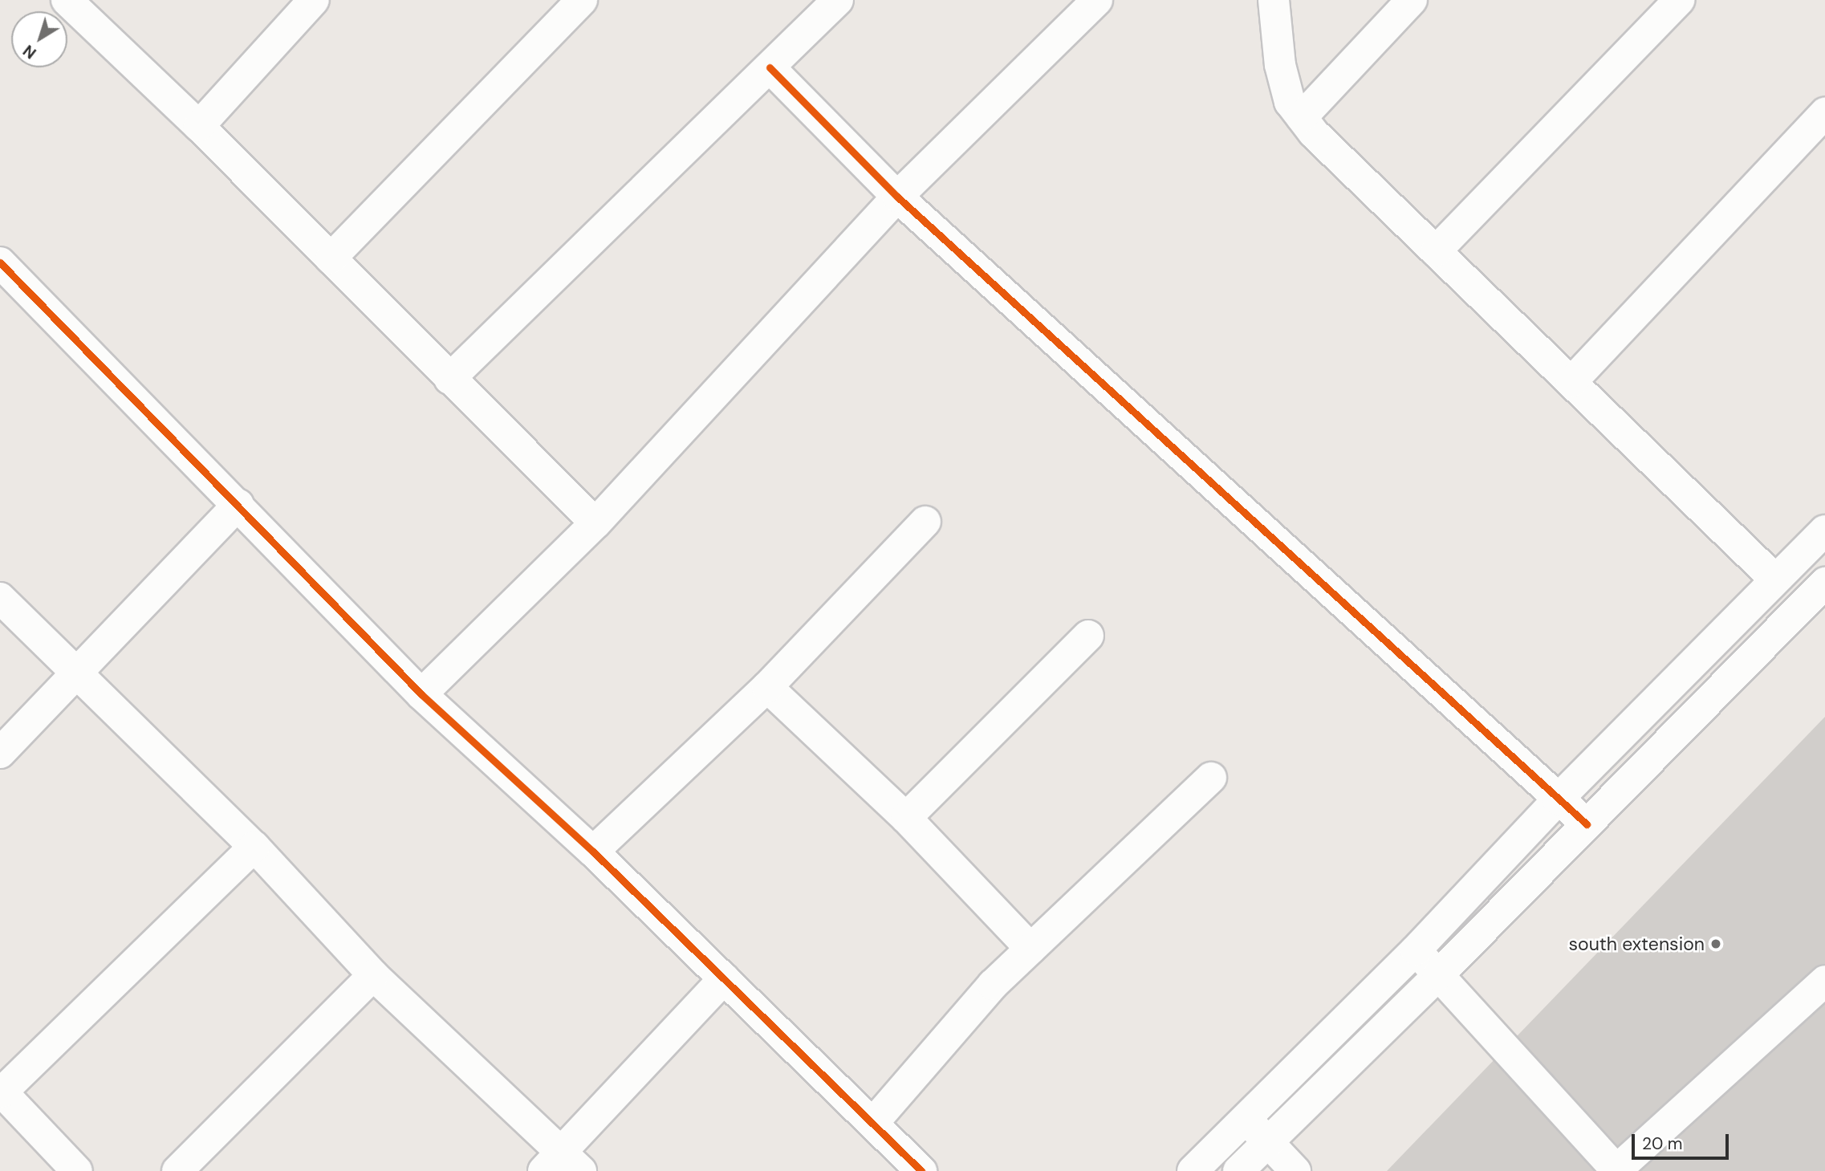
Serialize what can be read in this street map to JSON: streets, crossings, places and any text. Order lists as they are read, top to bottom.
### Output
{
  "places": ["south extension"],
  "scale_bar": "20 m",
  "north": "bottom left"
}
